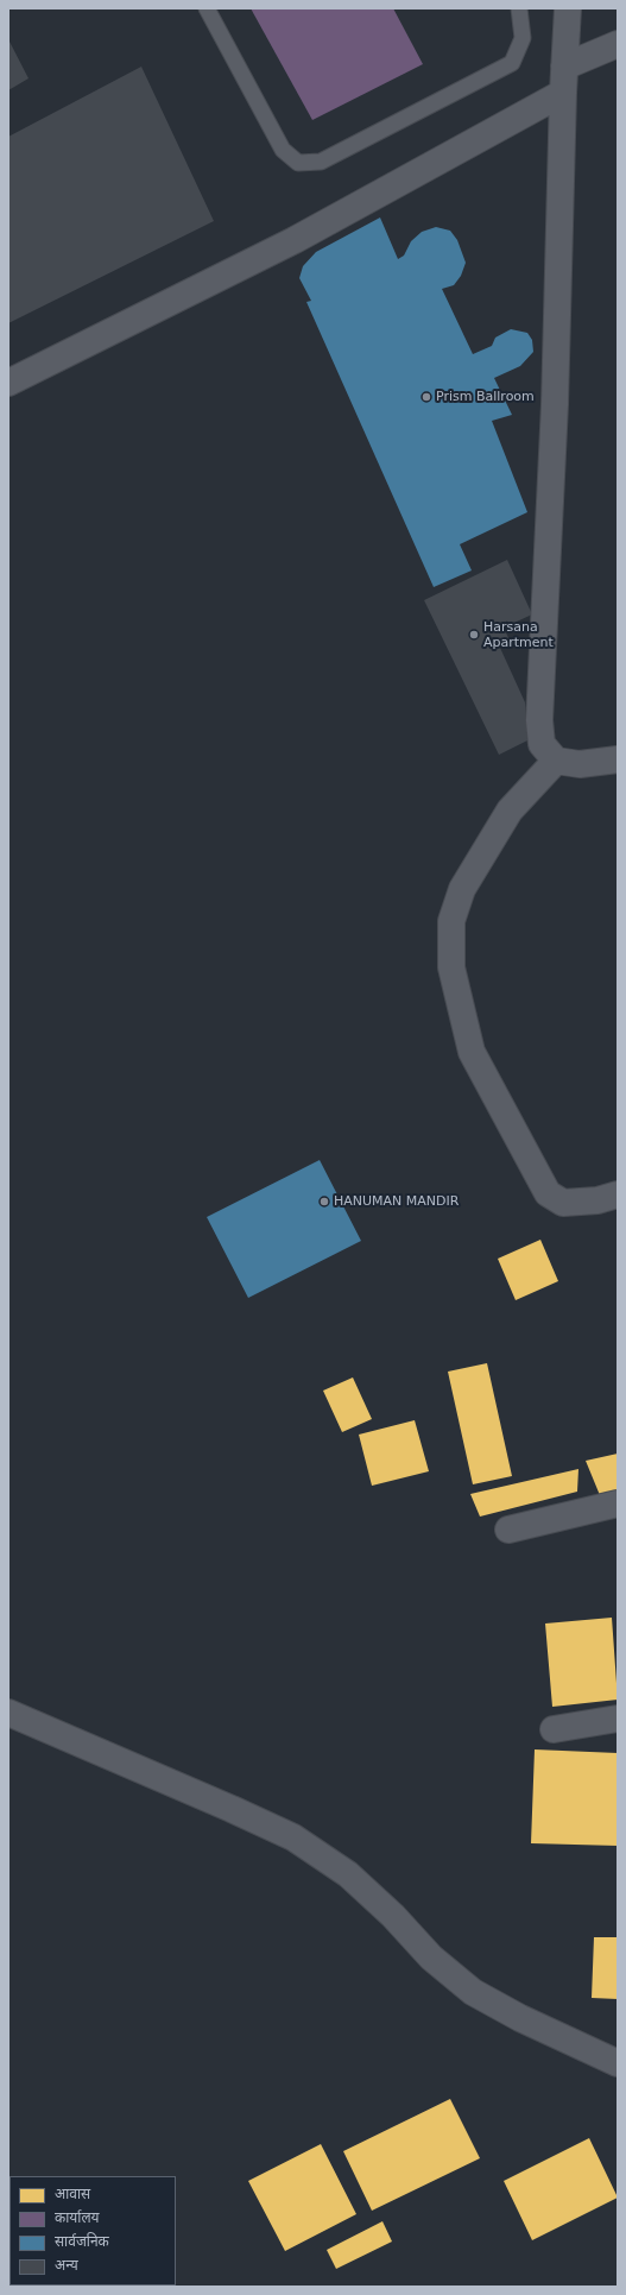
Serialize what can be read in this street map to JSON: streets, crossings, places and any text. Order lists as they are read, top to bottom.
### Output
{
  "places": ["Prism Ballroom", "Harsana Apartment", "HANUMAN MANDIR"],
  "legend": [
    "आवास",
    "कार्यालय",
    "सार्वजनिक",
    "अन्य"
  ]
}
